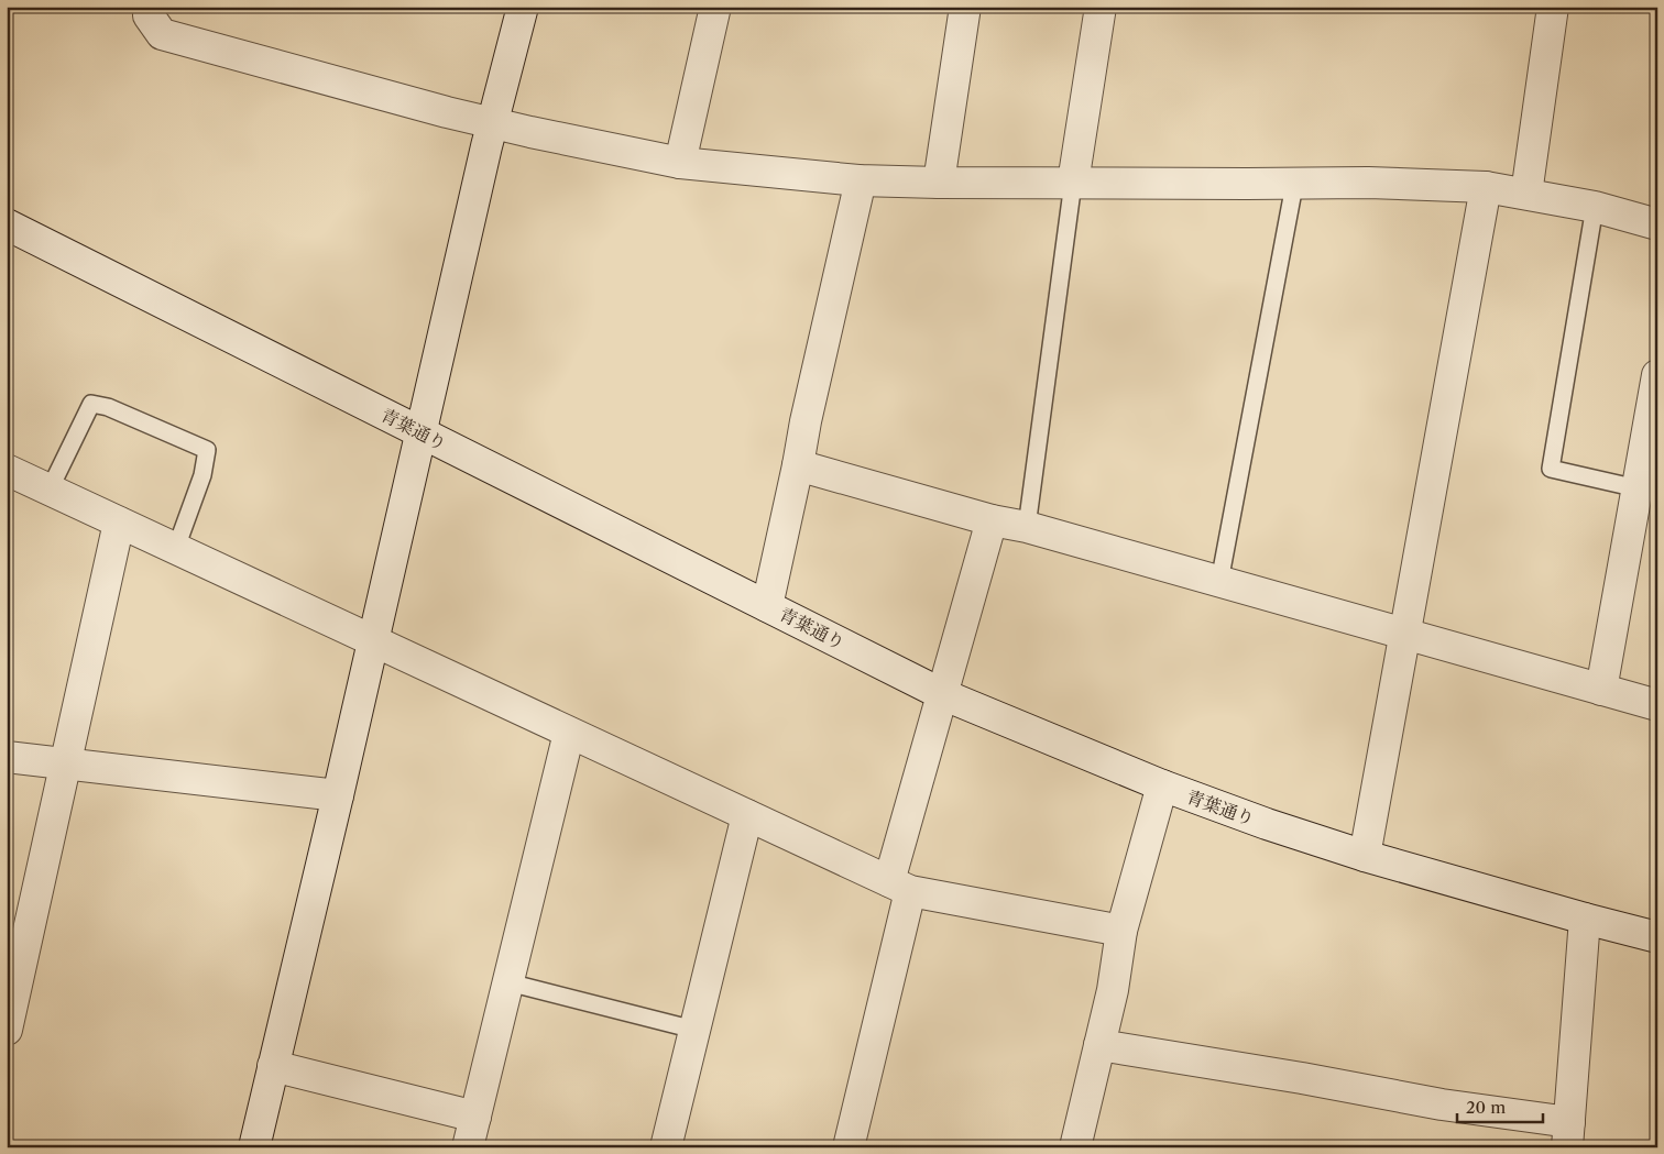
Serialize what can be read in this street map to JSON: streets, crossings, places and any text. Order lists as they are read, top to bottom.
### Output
{
  "streets": {
    "street": ["青葉通り"]
  },
  "scale_bar": "20 m"
}
